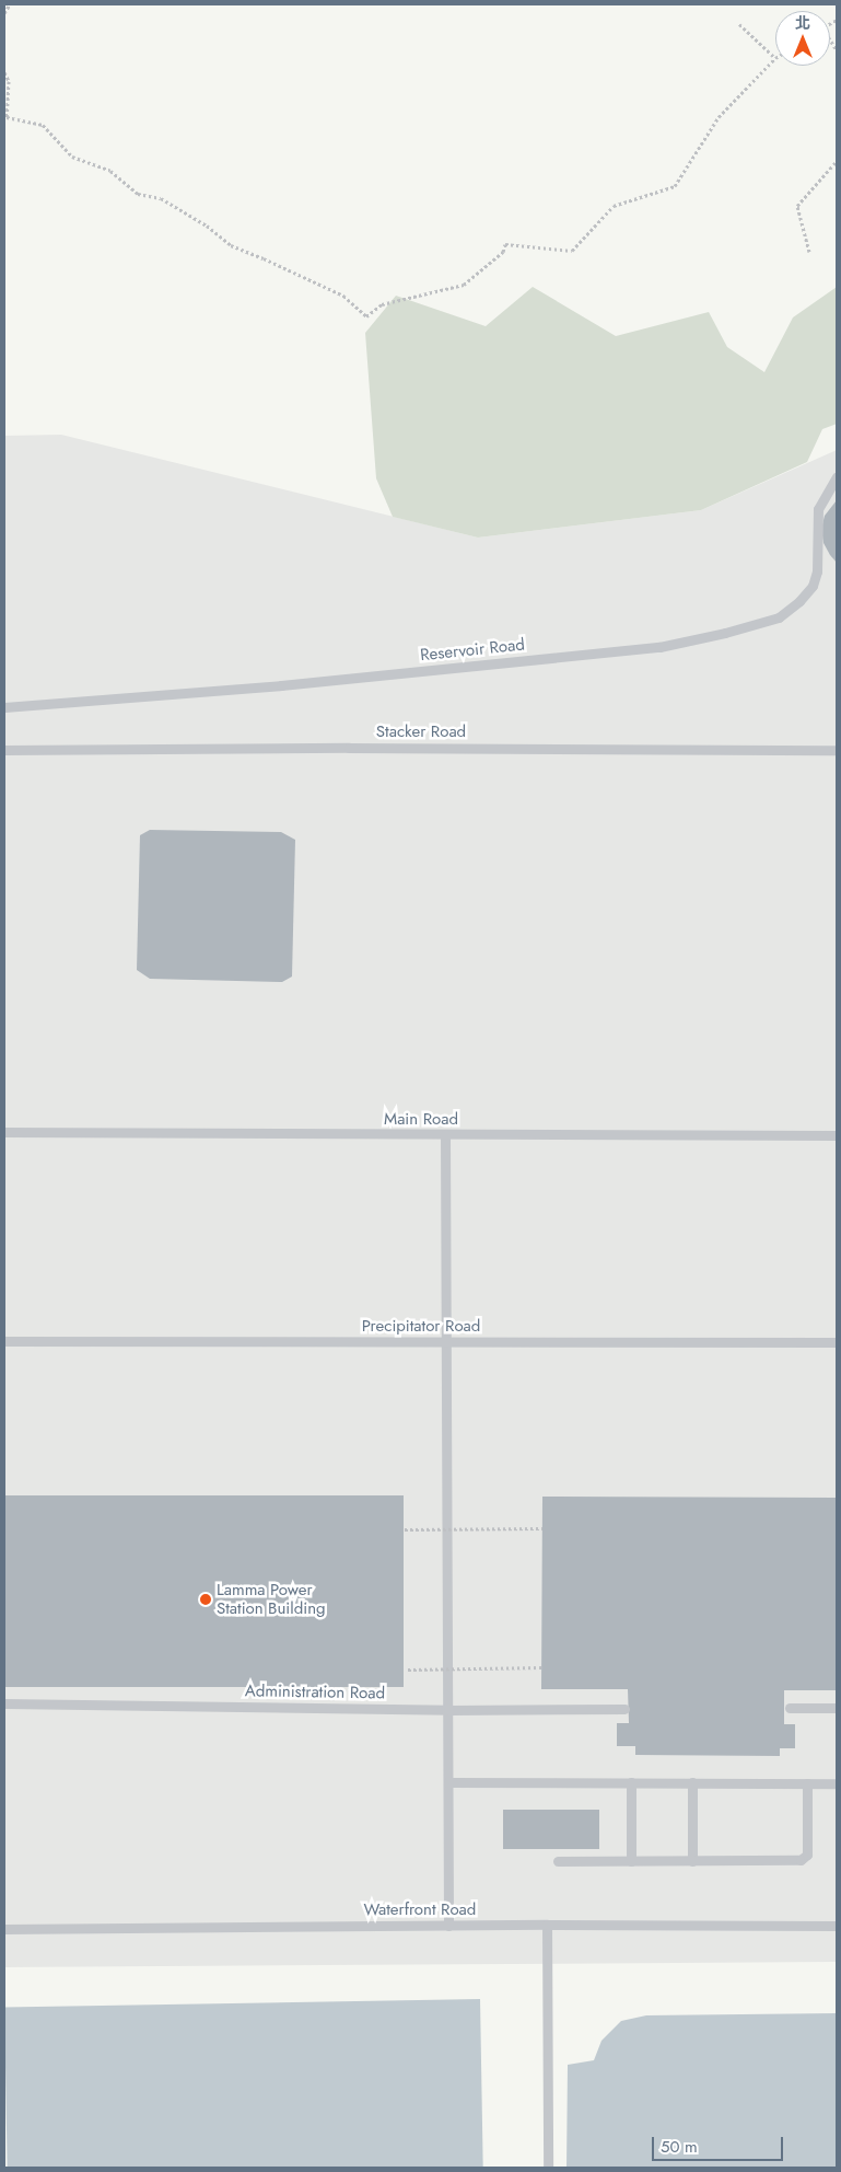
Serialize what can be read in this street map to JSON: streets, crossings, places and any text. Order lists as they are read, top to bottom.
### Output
{
  "streets": {
    "lane": [
      "Reservoir Road",
      "Stacker Road",
      "Main Road",
      "Precipitator Road",
      "Administration Road",
      "Waterfront Road"
    ]
  },
  "places": ["Lamma Power Station Building"],
  "scale_bar": "50 m",
  "north": "top"
}
